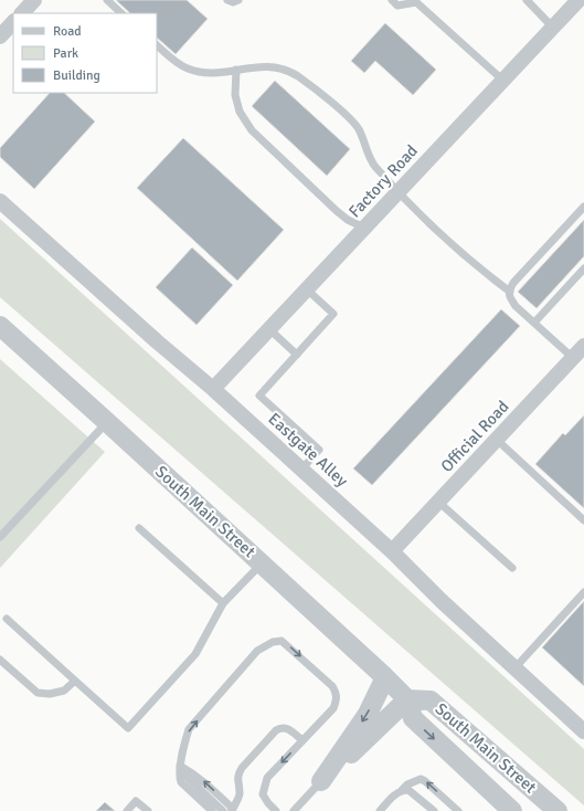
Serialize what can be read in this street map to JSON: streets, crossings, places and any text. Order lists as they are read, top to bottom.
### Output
{
  "streets": {
    "street": [
      "Factory Road",
      "Official Road",
      "Eastgate Alley",
      "South Main Street"
    ]
  },
  "crossings": [
    ["Factory Road", "Eastgate Alley"],
    ["Official Road", "Eastgate Alley"]
  ],
  "legend": ["Road", "Park", "Building"]
}
